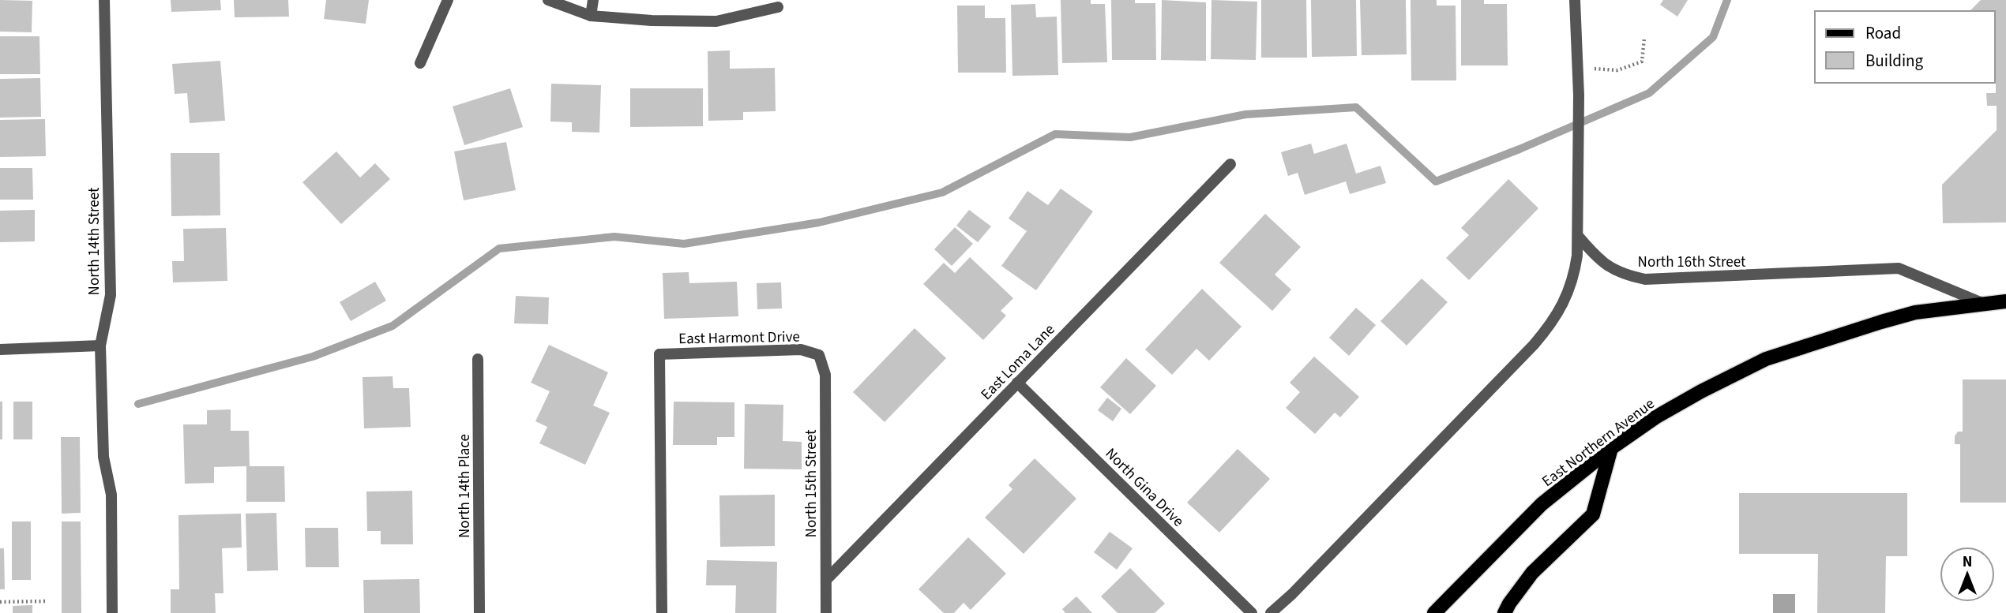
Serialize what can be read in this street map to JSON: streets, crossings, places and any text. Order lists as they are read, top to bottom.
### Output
{
  "streets": {
    "main road": ["East Northern Avenue"],
    "street": [
      "North 14th Street",
      "North 16th Street",
      "East Harmont Drive",
      "East Loma Lane",
      "North 15th Street",
      "North 14th Place",
      "North Gina Drive"
    ]
  },
  "crossings": [
    ["North 16th Street", "East Northern Avenue"],
    ["East Harmont Drive", "North 15th Street"],
    ["East Loma Lane", "North 15th Street"],
    ["East Loma Lane", "North Gina Drive"]
  ],
  "legend": ["Road", "Building"],
  "north": "top"
}
